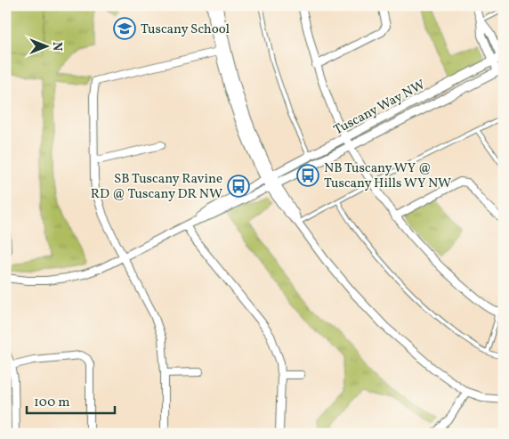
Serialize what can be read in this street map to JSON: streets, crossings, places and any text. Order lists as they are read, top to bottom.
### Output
{
  "streets": {
    "street": ["Tuscany Way NW"]
  },
  "places": {
    "school or university": ["Tuscany School"],
    "bus stop": ["NB Tuscany WY @ Tuscany Hills WY NW", "SB Tuscany Ravine RD @ Tuscany DR NW"]
  },
  "scale_bar": "100 m",
  "north": "right"
}
